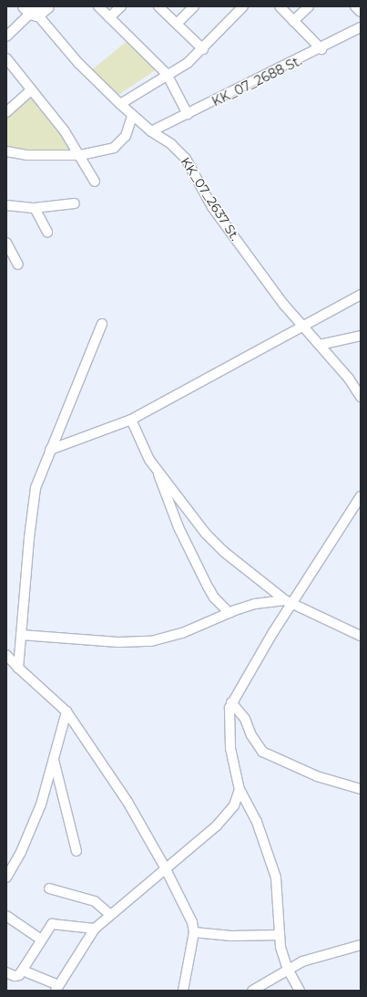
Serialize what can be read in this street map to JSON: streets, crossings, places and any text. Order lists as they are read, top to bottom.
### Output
{
  "streets": {
    "street": ["KK_07_2688 St.", "KK_07_2637 St."]
  },
  "crossings": [
    ["KK_07_2688 St.", "KK_07_2637 St."]
  ]
}
